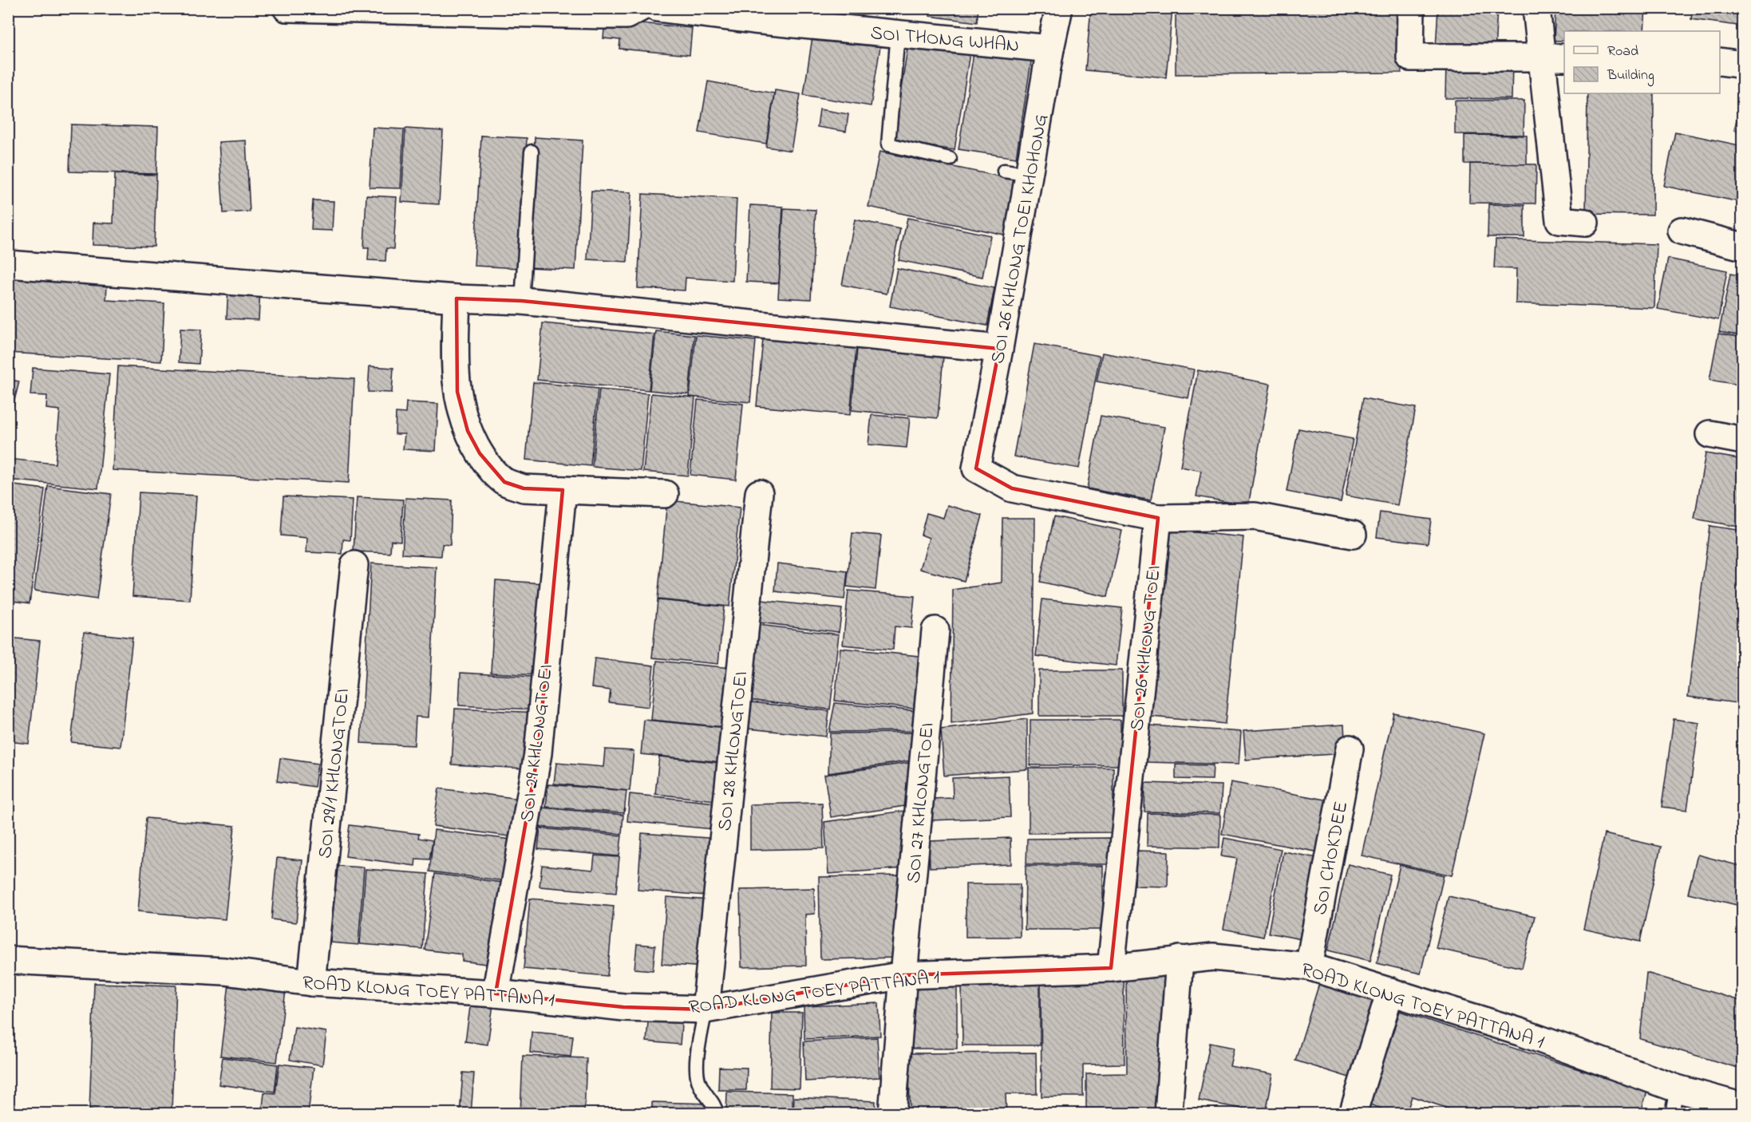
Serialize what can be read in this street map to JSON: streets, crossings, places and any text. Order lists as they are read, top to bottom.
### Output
{
  "streets": {
    "street": [
      "SOI THONG WHAN",
      "SOI 26 KHLONG TOEI KHOHONG",
      "SOI 26 KHLONG TOEI",
      "SOI 29 KHLONGTOEI",
      "SOI 28 KHLONGTOEI",
      "SOI 29/1 KHLONGTOEI",
      "SOI 27 KHLONGTOEI",
      "SOI CHOKDEE",
      "ROAD KLONG TOEY PATTANA 1"
    ]
  },
  "crossings": [
    ["SOI THONG WHAN", "SOI 26 KHLONG TOEI KHOHONG"],
    ["SOI 26 KHLONG TOEI KHOHONG", "SOI 26 KHLONG TOEI"],
    ["SOI 26 KHLONG TOEI", "ROAD KLONG TOEY PATTANA 1"],
    ["SOI 29 KHLONGTOEI", "ROAD KLONG TOEY PATTANA 1"],
    ["SOI 28 KHLONGTOEI", "ROAD KLONG TOEY PATTANA 1"],
    ["SOI 29/1 KHLONGTOEI", "ROAD KLONG TOEY PATTANA 1"],
    ["SOI 27 KHLONGTOEI", "ROAD KLONG TOEY PATTANA 1"],
    ["SOI CHOKDEE", "ROAD KLONG TOEY PATTANA 1"]
  ],
  "legend": ["Road", "Building"]
}
